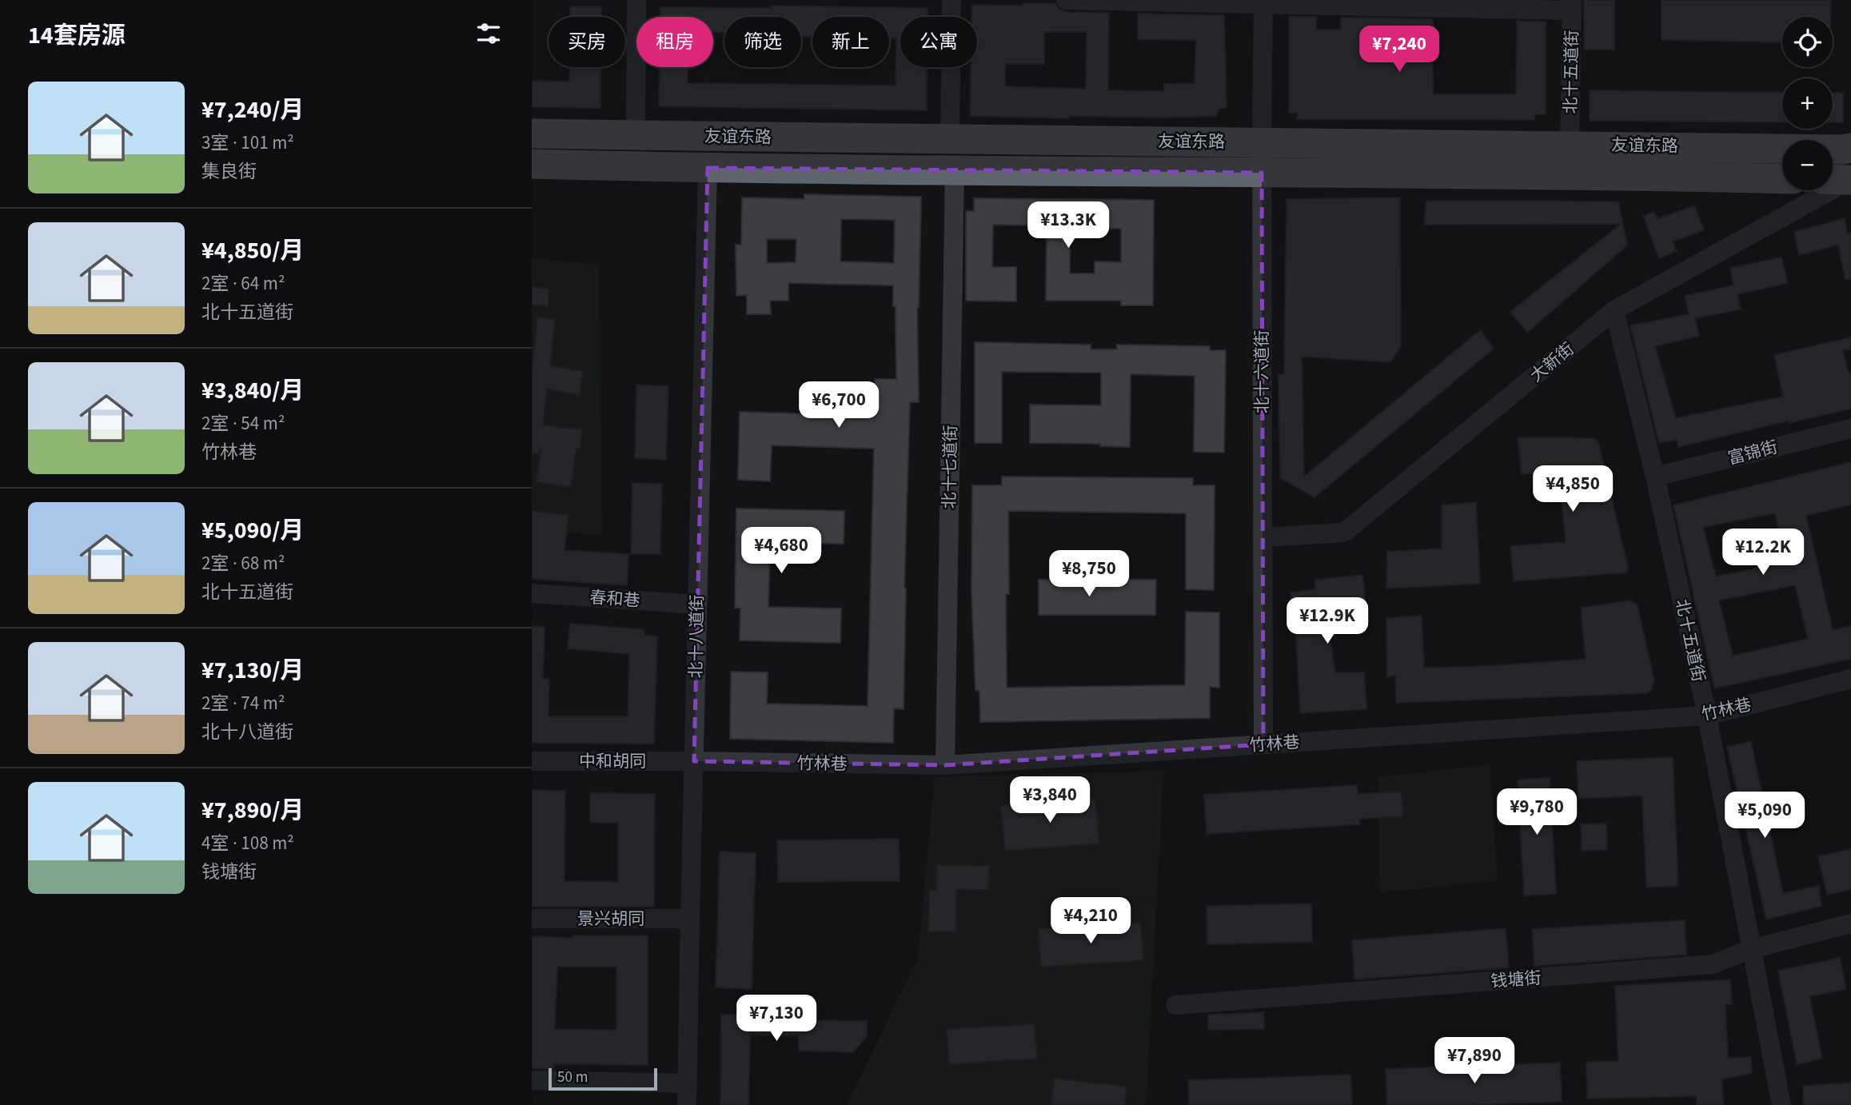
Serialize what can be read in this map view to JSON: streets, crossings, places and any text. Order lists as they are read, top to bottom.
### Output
{
  "streets": {
    "highway": ["友谊东路"],
    "street": [
      "北十五道街",
      "大新街",
      "北十六道街",
      "富锦街",
      "北十七道街",
      "春和巷",
      "北十八道街",
      "竹林巷",
      "中和胡同",
      "景兴胡同",
      "钱塘街"
    ]
  },
  "crossings": [
    ["北十五道街", "友谊东路"],
    ["北十五道街", "大新街"],
    ["北十五道街", "富锦街"],
    ["北十五道街", "竹林巷"],
    ["北十五道街", "钱塘街"],
    ["友谊东路", "北十六道街"],
    ["友谊东路", "北十七道街"],
    ["友谊东路", "北十八道街"],
    ["大新街", "北十六道街"],
    ["北十六道街", "竹林巷"],
    ["北十七道街", "竹林巷"],
    ["春和巷", "北十八道街"],
    ["北十八道街", "竹林巷"],
    ["北十八道街", "中和胡同"],
    ["北十八道街", "景兴胡同"],
    ["竹林巷", "中和胡同"]
  ],
  "scale_bar": "50 m",
  "page": {
    "heading": "14套房源",
    "map_buttons": ["+", "−"],
    "chip": [
      "买房",
      "租房",
      "筛选",
      "新上",
      "公寓"
    ],
    "price": [
      "¥7,240",
      "¥13.3K",
      "¥6,700",
      "¥4,850",
      "¥4,680",
      "¥12.2K",
      "¥8,750",
      "¥12.9K",
      "¥3,840",
      "¥9,780",
      "¥5,090",
      "¥4,210",
      "¥7,130",
      "¥7,890"
    ],
    "list": [
      {
        "name": "¥7,240/月",
        "note": "3室 · 101 m² · 集良街"
      },
      {
        "name": "¥4,850/月",
        "note": "2室 · 64 m² · 北十五道街"
      },
      {
        "name": "¥3,840/月",
        "note": "2室 · 54 m² · 竹林巷"
      },
      {
        "name": "¥5,090/月",
        "note": "2室 · 68 m² · 北十五道街"
      },
      {
        "name": "¥7,130/月",
        "note": "2室 · 74 m² · 北十八道街"
      },
      {
        "name": "¥7,890/月",
        "note": "4室 · 108 m² · 钱塘街"
      }
    ],
    "scale": "50 m"
  }
}
